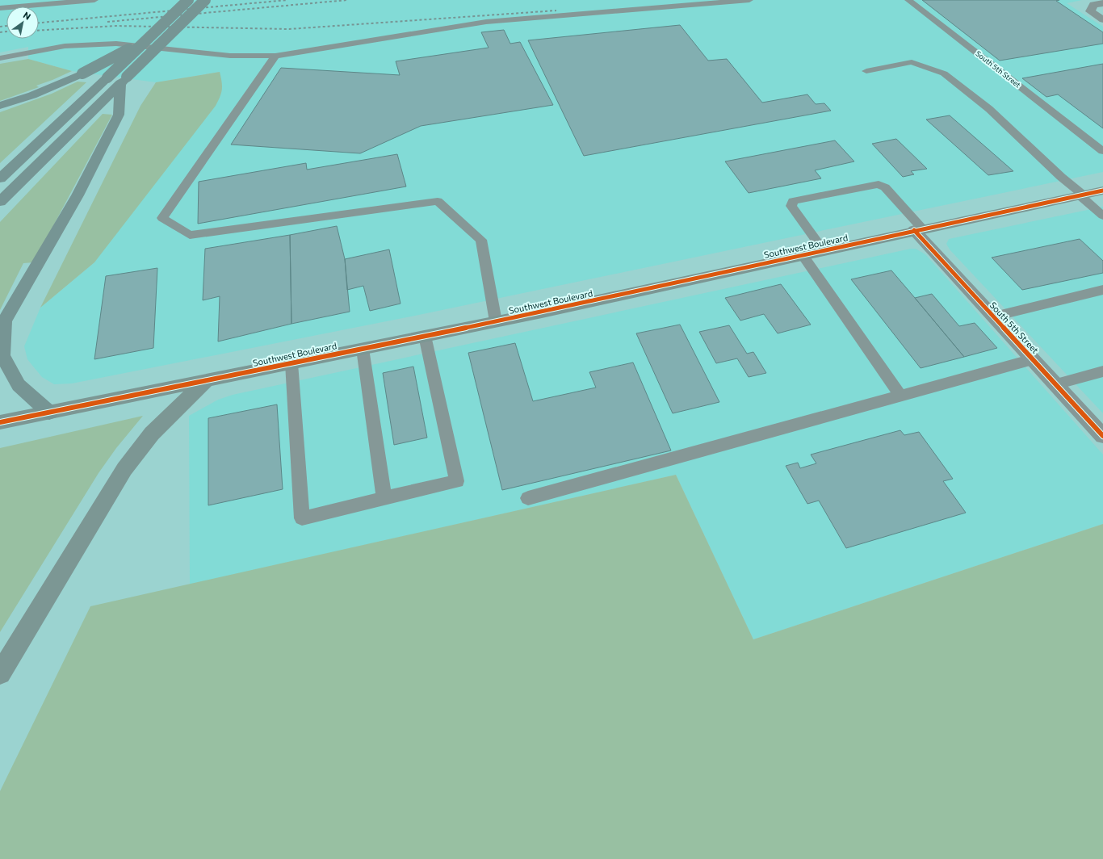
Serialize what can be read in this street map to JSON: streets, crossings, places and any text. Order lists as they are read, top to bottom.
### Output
{
  "streets": {
    "main road": ["Southwest Boulevard"],
    "street": ["South 5th Street"]
  },
  "crossings": [
    ["South 5th Street", "Southwest Boulevard"]
  ],
  "north": "top right"
}
